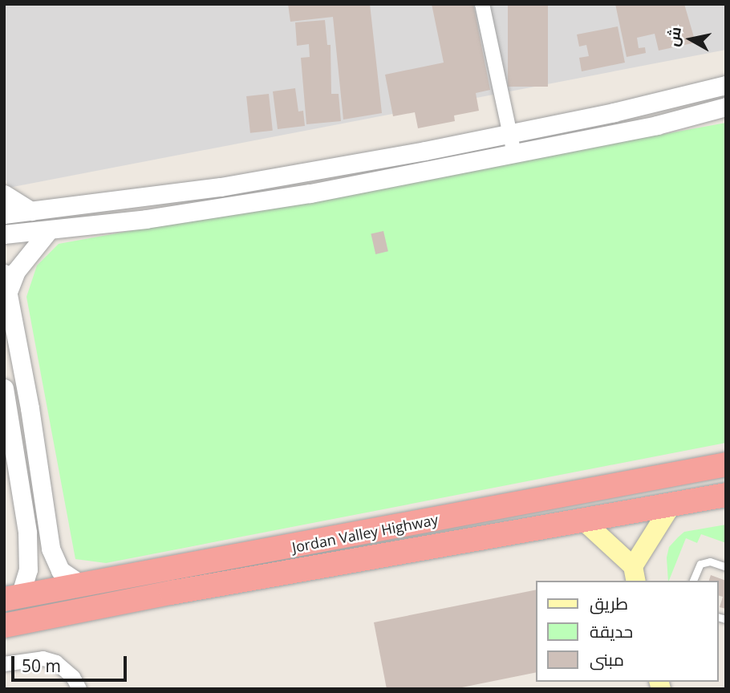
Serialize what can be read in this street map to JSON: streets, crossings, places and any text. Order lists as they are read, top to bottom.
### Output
{
  "streets": {
    "highway": ["Jordan Valley Highway"]
  },
  "legend": ["طريق", "حديقة", "مبنى"],
  "scale_bar": "50 m",
  "north": "left"
}
